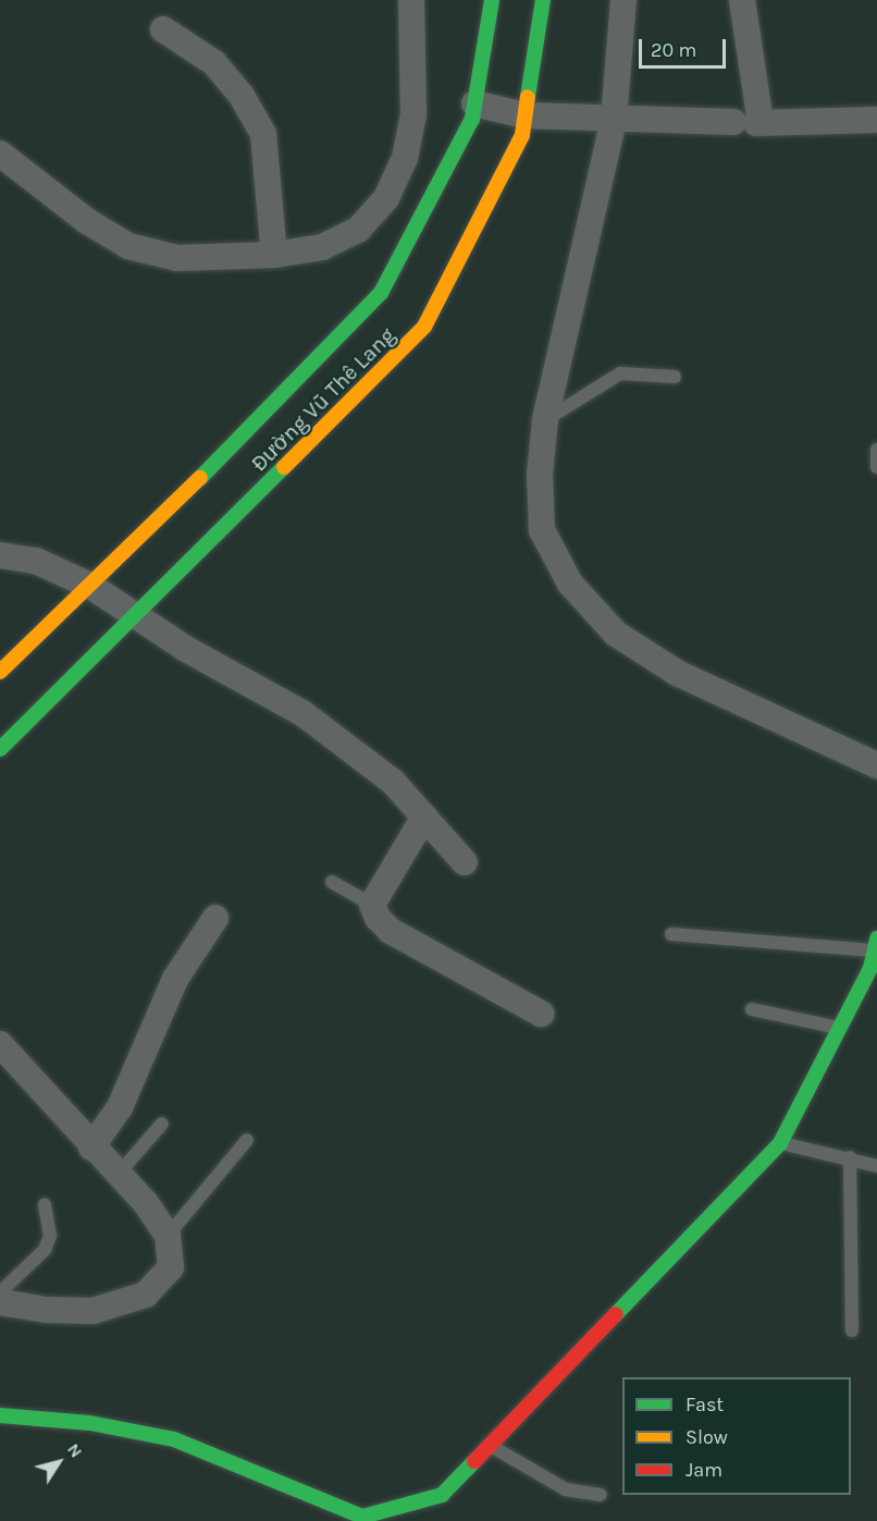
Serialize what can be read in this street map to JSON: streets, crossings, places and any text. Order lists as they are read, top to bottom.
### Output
{
  "streets": {
    "street": ["Đường Vũ Thê Lang"]
  },
  "legend": ["Fast", "Slow", "Jam"],
  "scale_bar": "20 m",
  "north": "top right"
}
